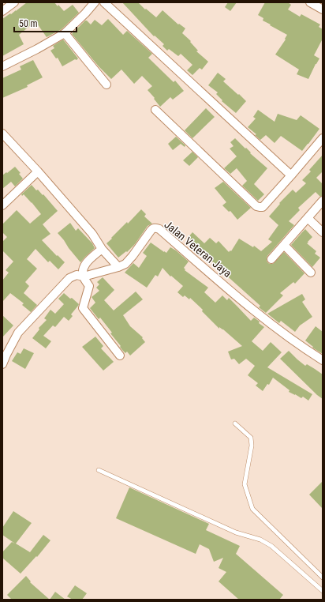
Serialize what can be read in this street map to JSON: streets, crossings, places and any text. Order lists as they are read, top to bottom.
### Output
{
  "streets": {
    "street": ["Jalan Veteran Jaya"]
  },
  "scale_bar": "50 m"
}
